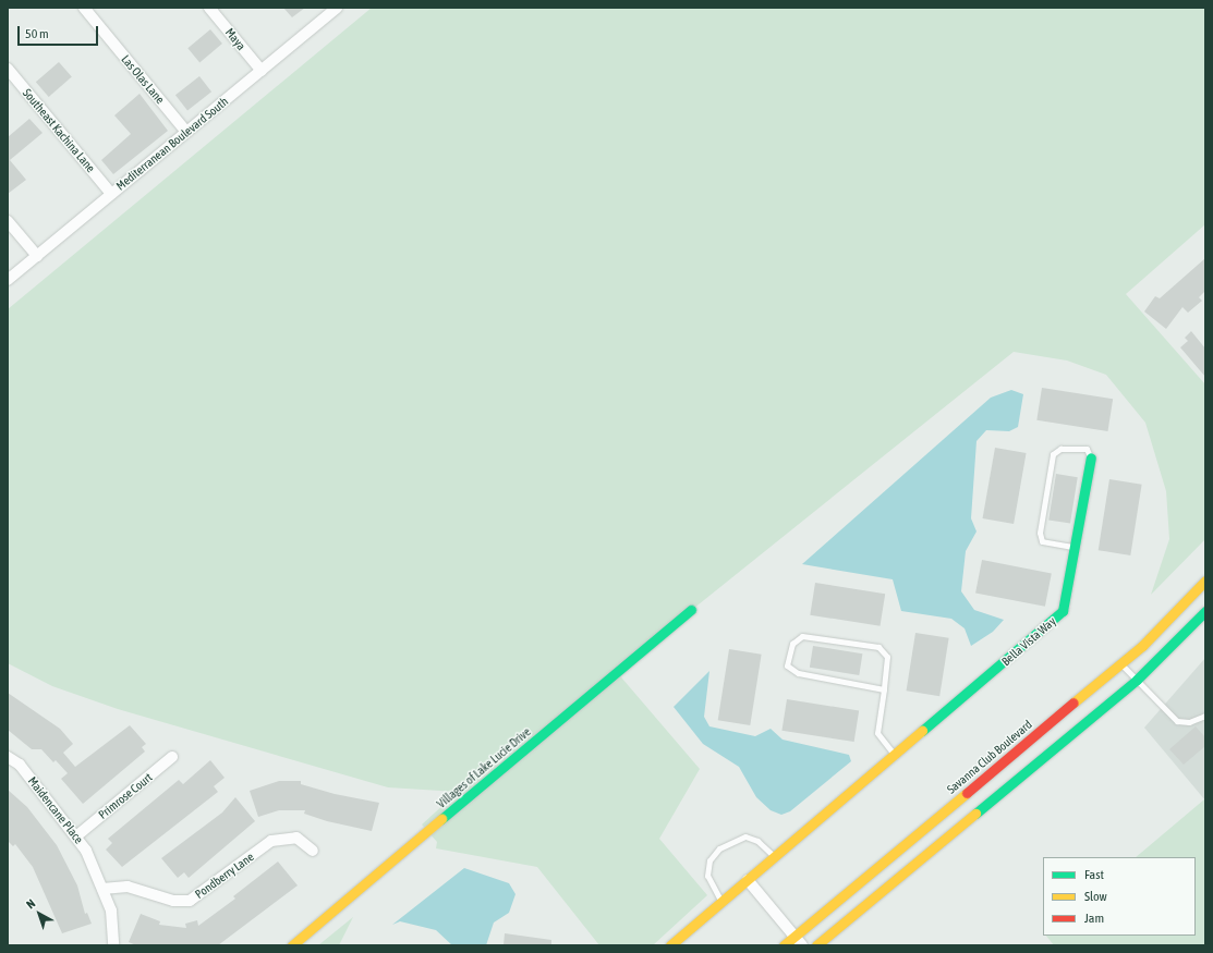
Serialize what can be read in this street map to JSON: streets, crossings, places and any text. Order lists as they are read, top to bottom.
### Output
{
  "streets": {
    "street": [
      "Maya",
      "Las Olas Lane",
      "Southeast Kachina Lane",
      "Mediterranean Boulevard South",
      "Bella Vista Way",
      "Savanna Club Boulevard",
      "Villages of Lake Lucie Drive",
      "Primrose Court",
      "Maidencane Place",
      "Pondberry Lane"
    ]
  },
  "crossings": [
    ["Maya", "Mediterranean Boulevard South"],
    ["Las Olas Lane", "Mediterranean Boulevard South"],
    ["Southeast Kachina Lane", "Mediterranean Boulevard South"],
    ["Primrose Court", "Maidencane Place"],
    ["Maidencane Place", "Pondberry Lane"]
  ],
  "legend": ["Fast", "Slow", "Jam"],
  "scale_bar": "50 m",
  "north": "top left"
}
